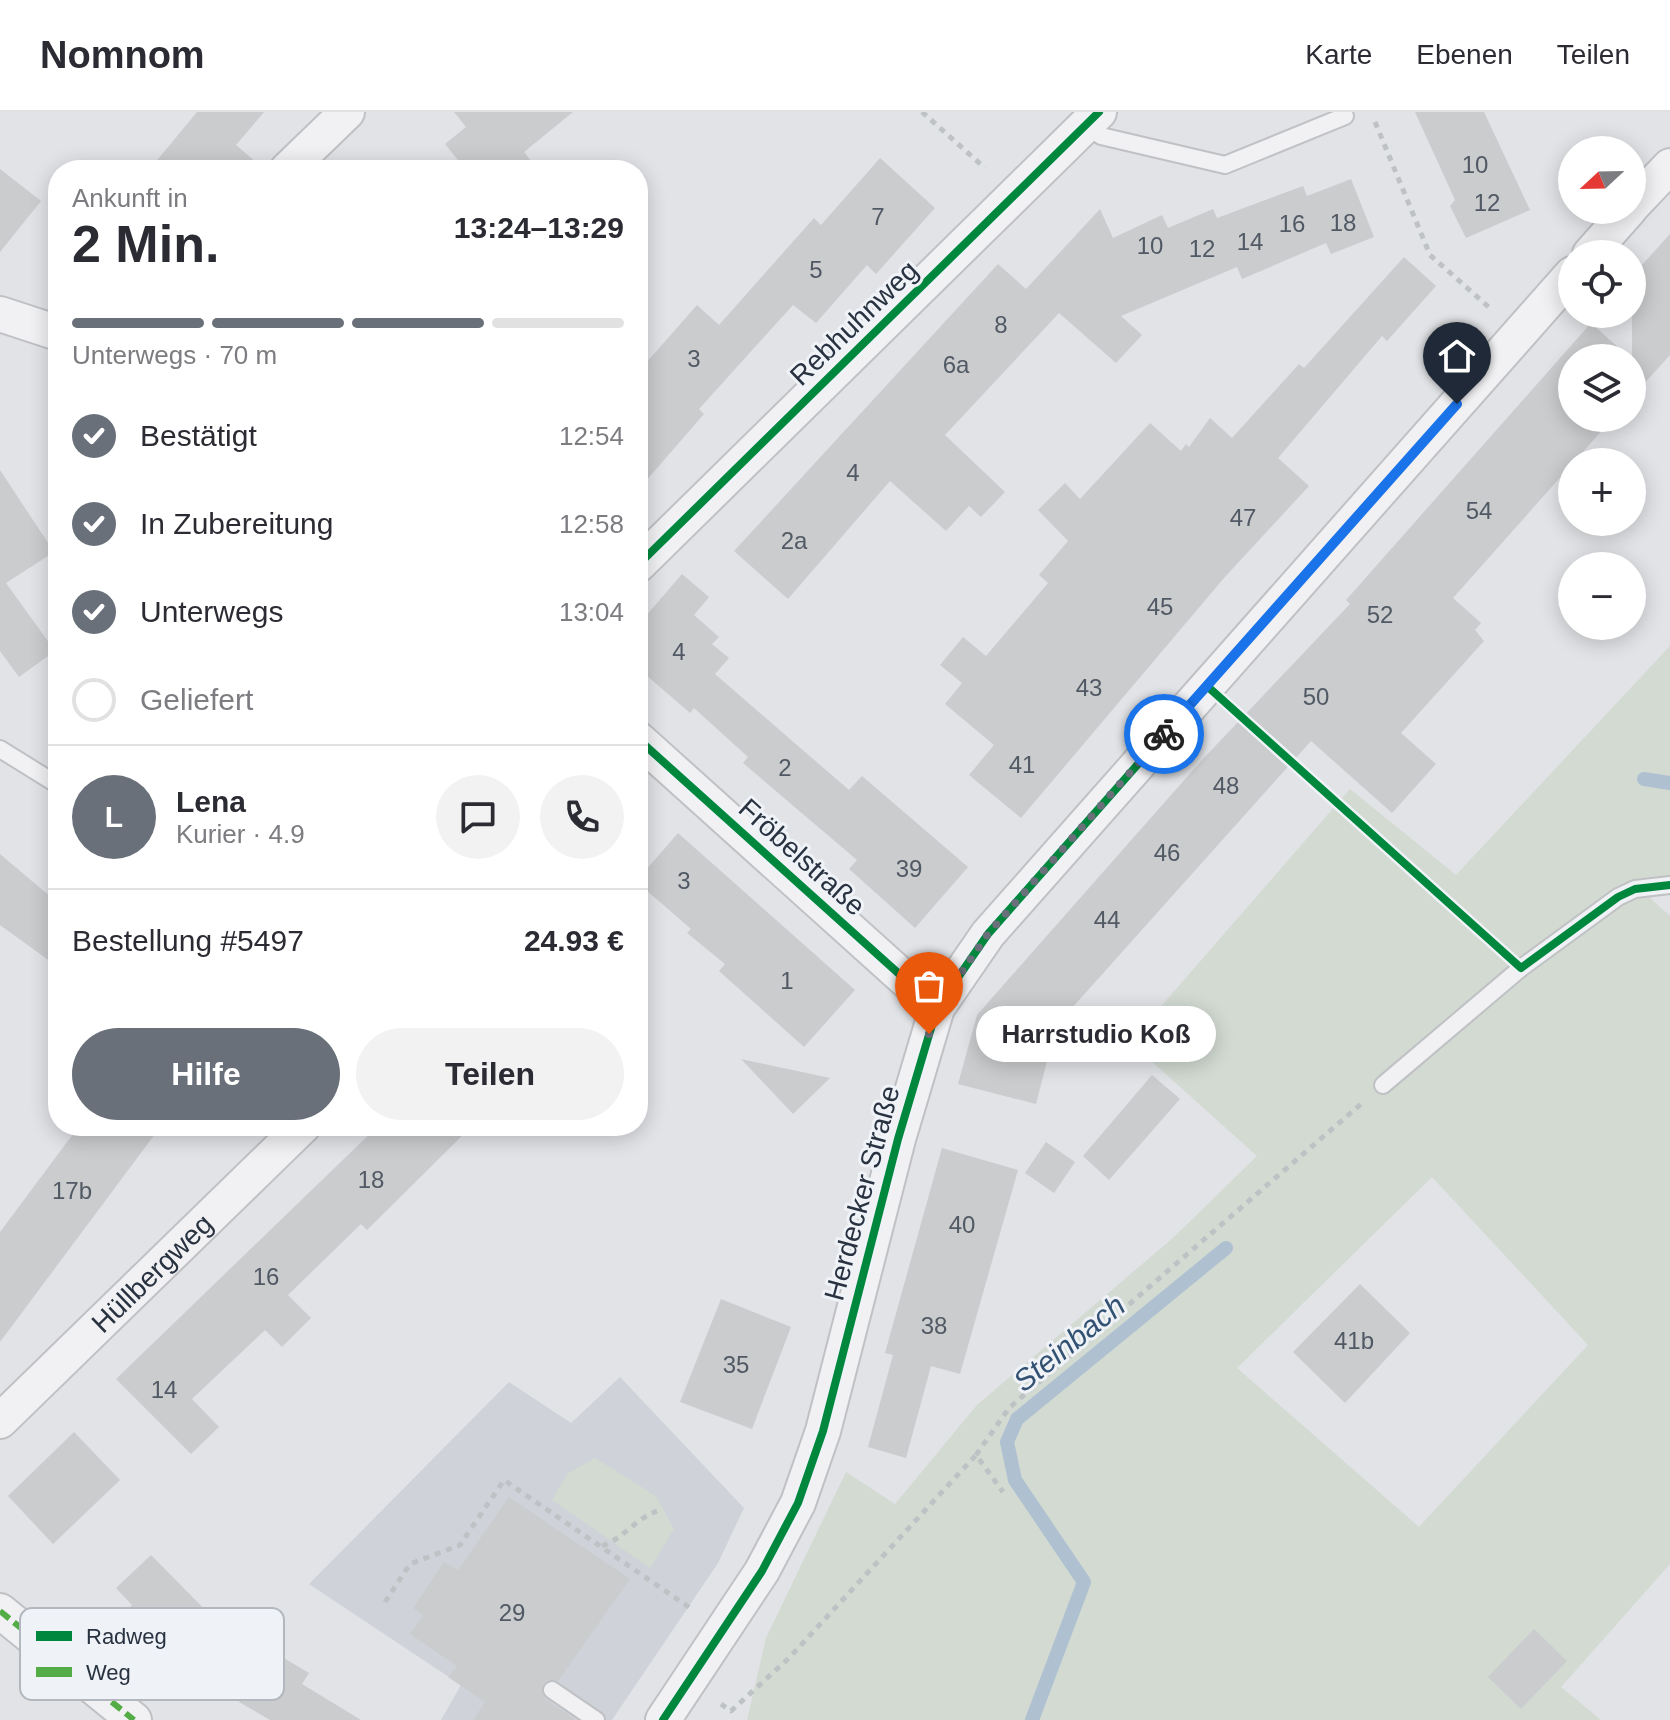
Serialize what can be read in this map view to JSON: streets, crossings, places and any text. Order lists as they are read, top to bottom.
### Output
{
  "streets": {
    "street": [
      "Rebhuhnweg",
      "Fröbelstraße",
      "Herdecker Straße",
      "Hüllbergweg"
    ]
  },
  "crossings": [
    ["Fröbelstraße", "Herdecker Straße"]
  ],
  "water": ["Steinbach"],
  "places": ["Harrstudio Koß"],
  "house_numbers": [
    "10",
    "12",
    "7",
    "18",
    "16",
    "14",
    "10",
    "12",
    "5",
    "8",
    "3",
    "6a",
    "4",
    "54",
    "47",
    "2a",
    "45",
    "52",
    "4",
    "43",
    "50",
    "41",
    "2",
    "48",
    "46",
    "39",
    "3",
    "44",
    "1",
    "18",
    "17b",
    "40",
    "16",
    "38",
    "41b",
    "35",
    "14",
    "29"
  ],
  "legend": ["Radweg", "Weg"],
  "north": "left",
  "page": {
    "header": "Nomnom",
    "nav": ["Karte", "Ebenen", "Teilen"],
    "map_buttons": ["+", "−"],
    "heading": ["2 Min.", "Ankunft in", "13:24–13:29"],
    "panel": [
      "Lena",
      "Kurier · 4.9",
      "Bestellung #5497",
      "24.93 €"
    ],
    "bar": "Unterwegs · 70 m",
    "list": [
      ["Bestätigt", "12:54"],
      ["In Zubereitung", "12:58"],
      ["Unterwegs", "13:04"],
      "Geliefert"
    ],
    "round": "L",
    "bubble": "Harrstudio Koß",
    "buttons": ["Hilfe", "Teilen"]
  }
}
